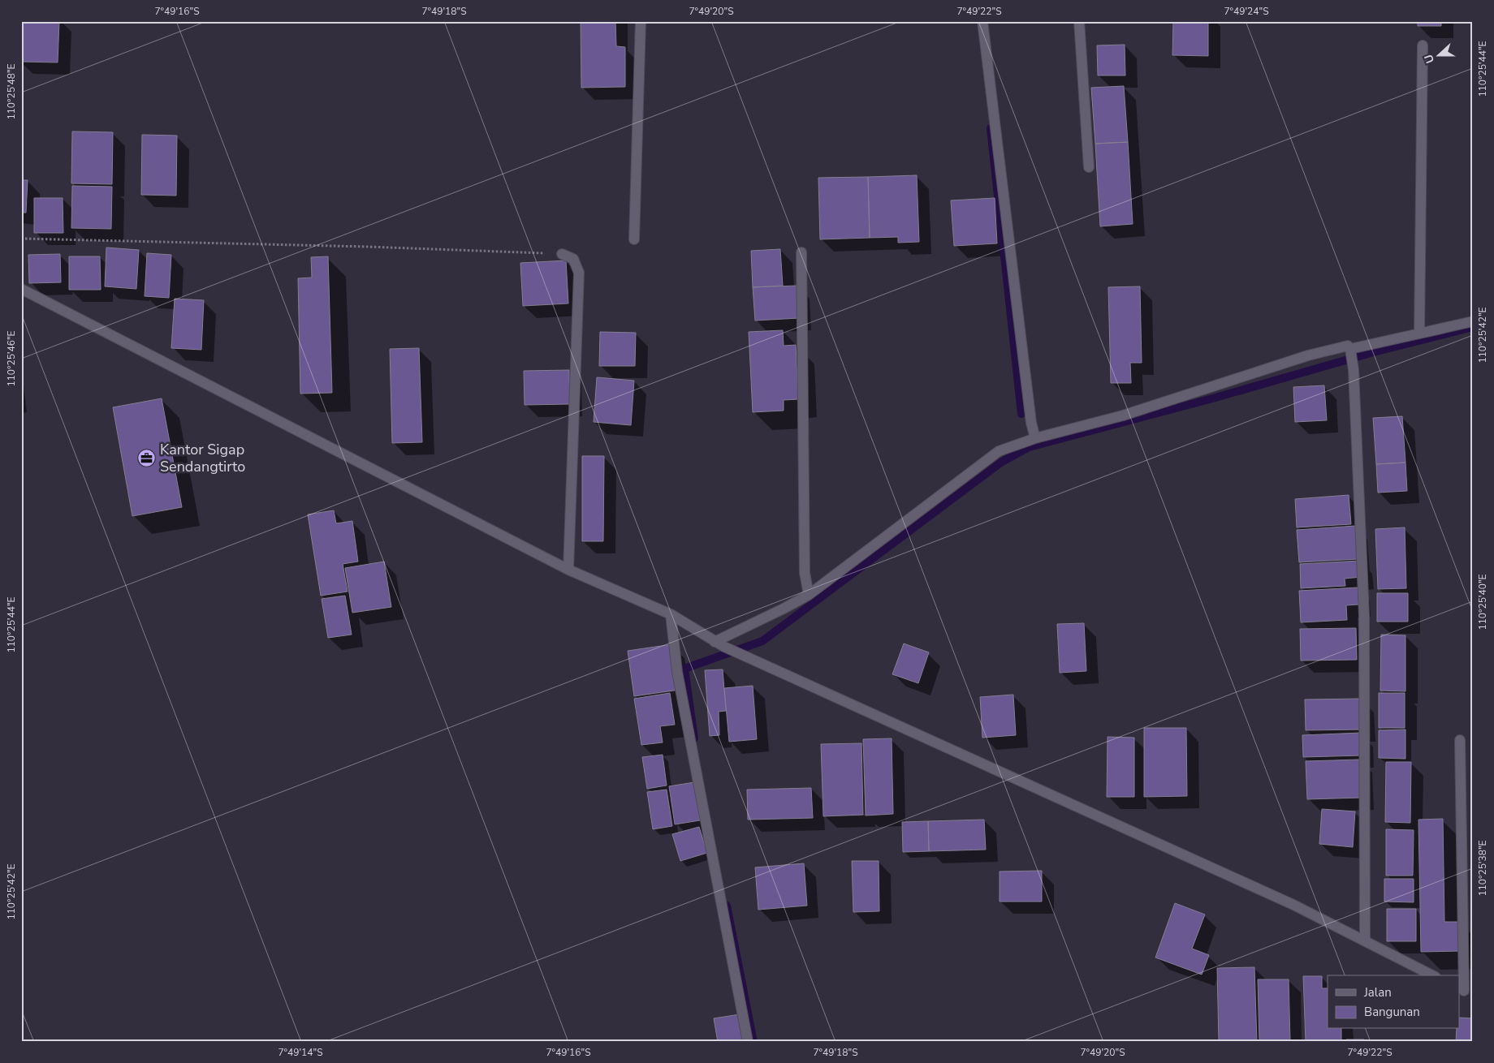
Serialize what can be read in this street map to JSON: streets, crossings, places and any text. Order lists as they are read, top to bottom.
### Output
{
  "places": {
    "office": ["Kantor Sigap Sendangtirto"]
  },
  "legend": ["Jalan", "Bangunan"],
  "north": "left",
  "coordinates": [
    "7°49'16\"S",
    "7°49'18\"S",
    "7°49'20\"S",
    "7°49'22\"S",
    "7°49'24\"S",
    "110°25'44\"E",
    "110°25'48\"E",
    "110°25'42\"E",
    "110°25'46\"E",
    "110°25'40\"E",
    "110°25'38\"E",
    "7°49'14\"S"
  ]
}
